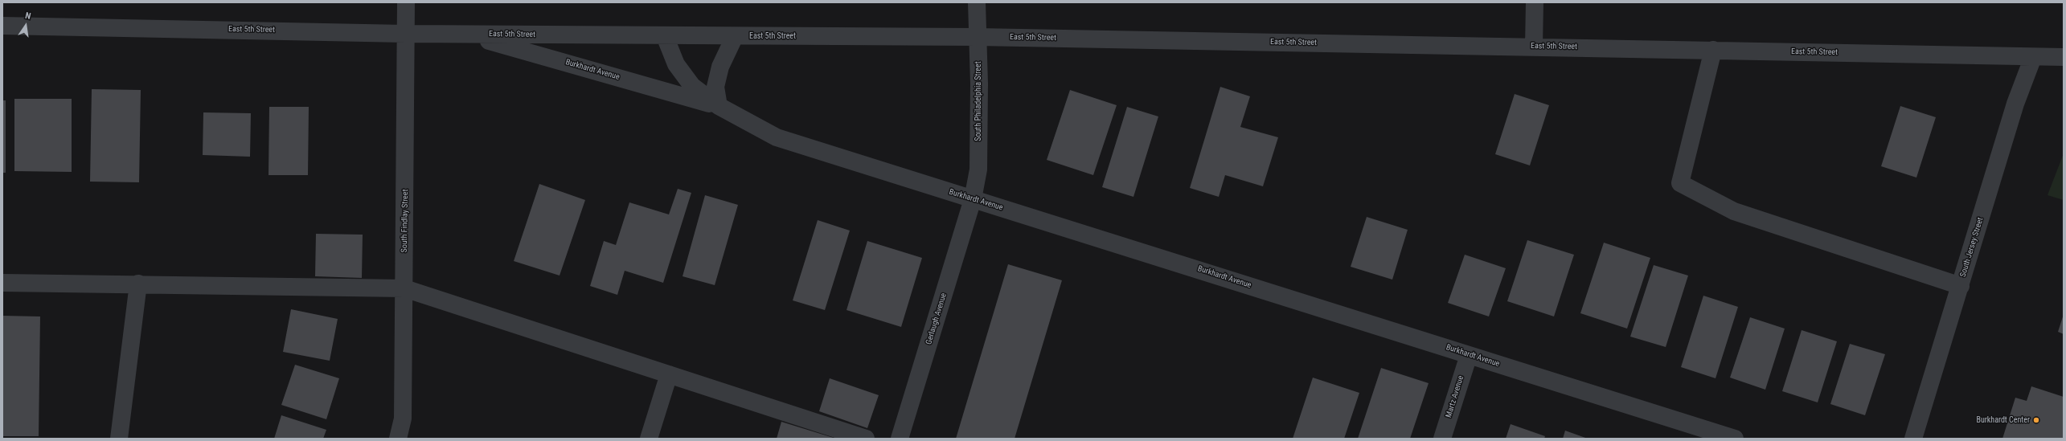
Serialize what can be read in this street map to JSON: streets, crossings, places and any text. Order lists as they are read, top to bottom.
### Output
{
  "streets": {
    "street": [
      "East 5th Street",
      "Burkhardt Avenue",
      "South Philadelphia Street",
      "South Findlay Street",
      "South Jersey Street",
      "Gerlaugh Avenue",
      "Martz Avenue"
    ]
  },
  "crossings": [
    ["East 5th Street", "Burkhardt Avenue"],
    ["East 5th Street", "South Philadelphia Street"],
    ["East 5th Street", "South Findlay Street"],
    ["East 5th Street", "South Jersey Street"],
    ["Burkhardt Avenue", "South Philadelphia Street"],
    ["Burkhardt Avenue", "Gerlaugh Avenue"],
    ["Burkhardt Avenue", "Martz Avenue"],
    ["South Philadelphia Street", "Gerlaugh Avenue"]
  ],
  "places": ["Burkhardt Center"],
  "north": "top"
}
